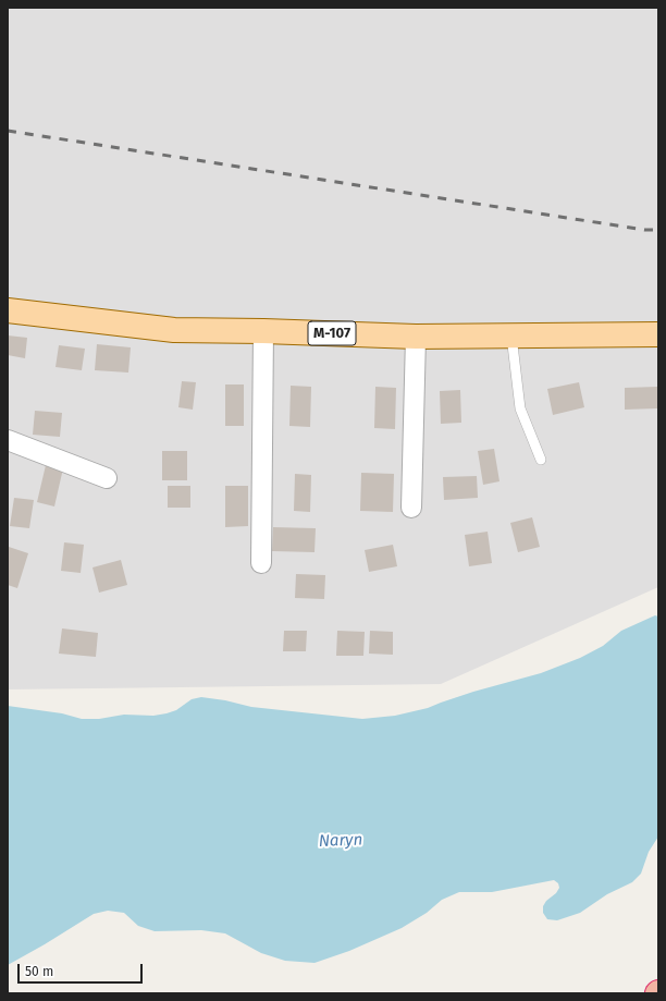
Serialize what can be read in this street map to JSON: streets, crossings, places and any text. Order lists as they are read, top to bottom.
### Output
{
  "streets": {
    "main road": ["М-107"]
  },
  "water": ["Naryn"],
  "scale_bar": "50 m"
}
